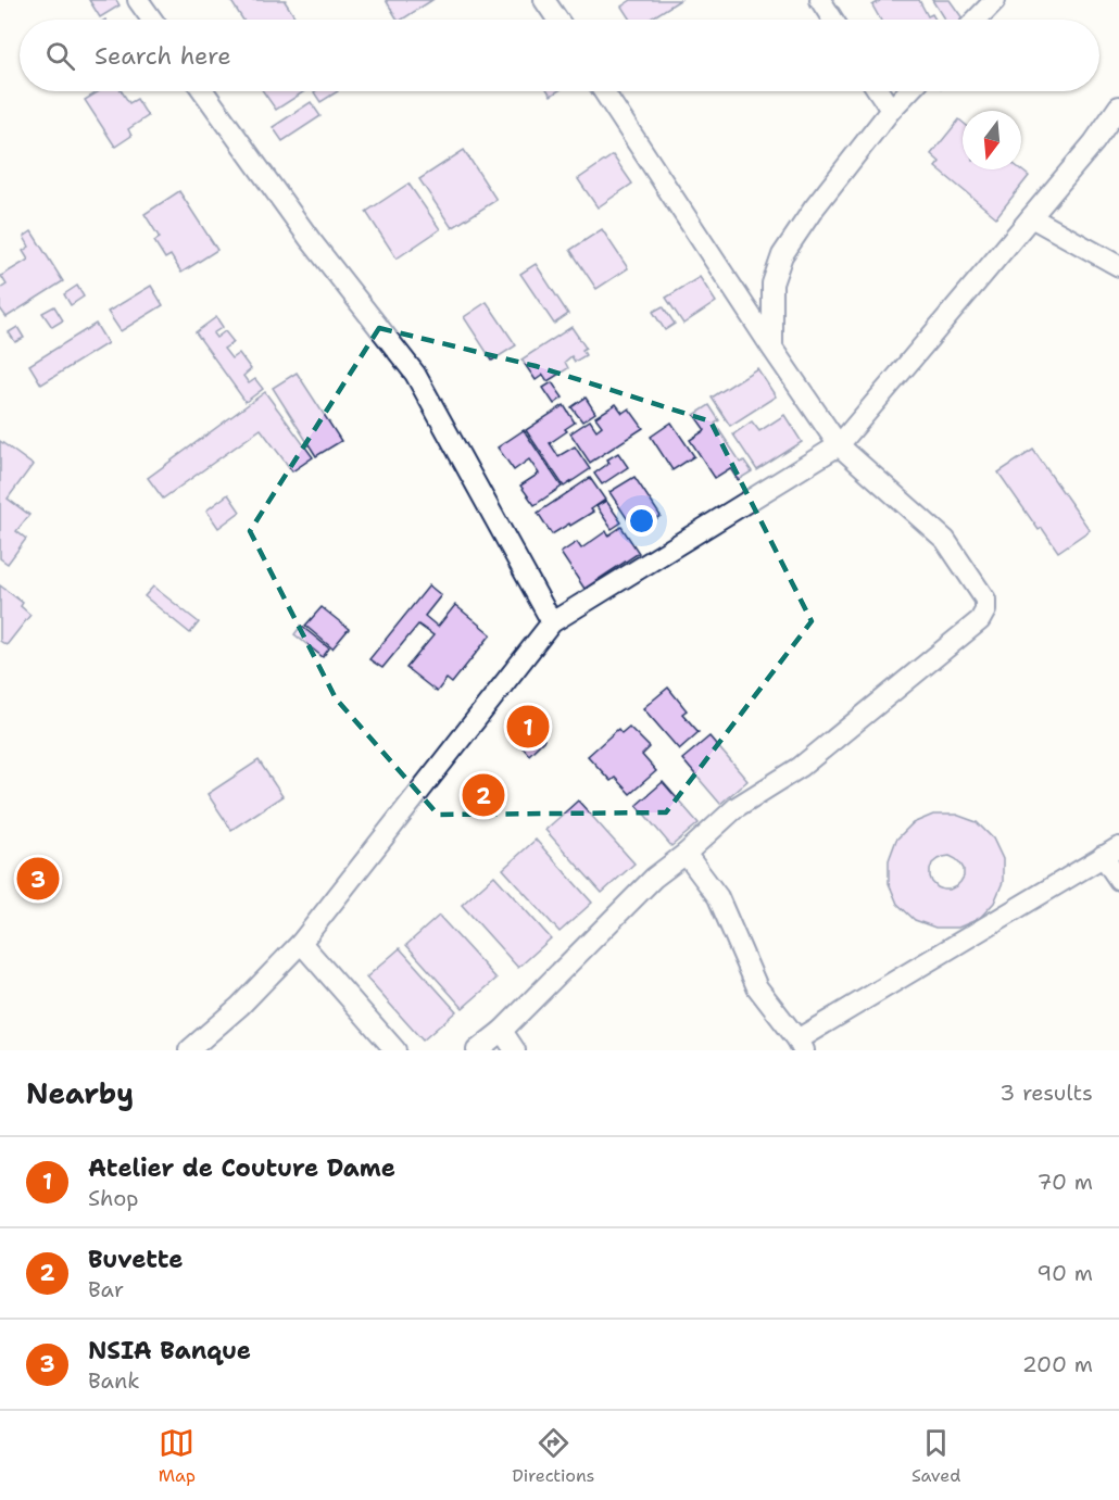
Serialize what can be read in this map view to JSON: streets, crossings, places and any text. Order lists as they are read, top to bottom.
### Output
{
  "north": "bottom",
  "page": {
    "search": "Search here",
    "pins": ["1", "2", "3"],
    "heading": ["Nearby", "3 results"],
    "list": [
      {
        "mark": "1",
        "name": "Atelier de Couture Dame",
        "note": "Shop",
        "value": "70 m"
      },
      {
        "mark": "2",
        "name": "Buvette",
        "note": "Bar",
        "value": "90 m"
      },
      {
        "mark": "3",
        "name": "NSIA Banque",
        "note": "Bank",
        "value": "200 m"
      }
    ],
    "nav": ["Map", "Directions", "Saved"]
  }
}
